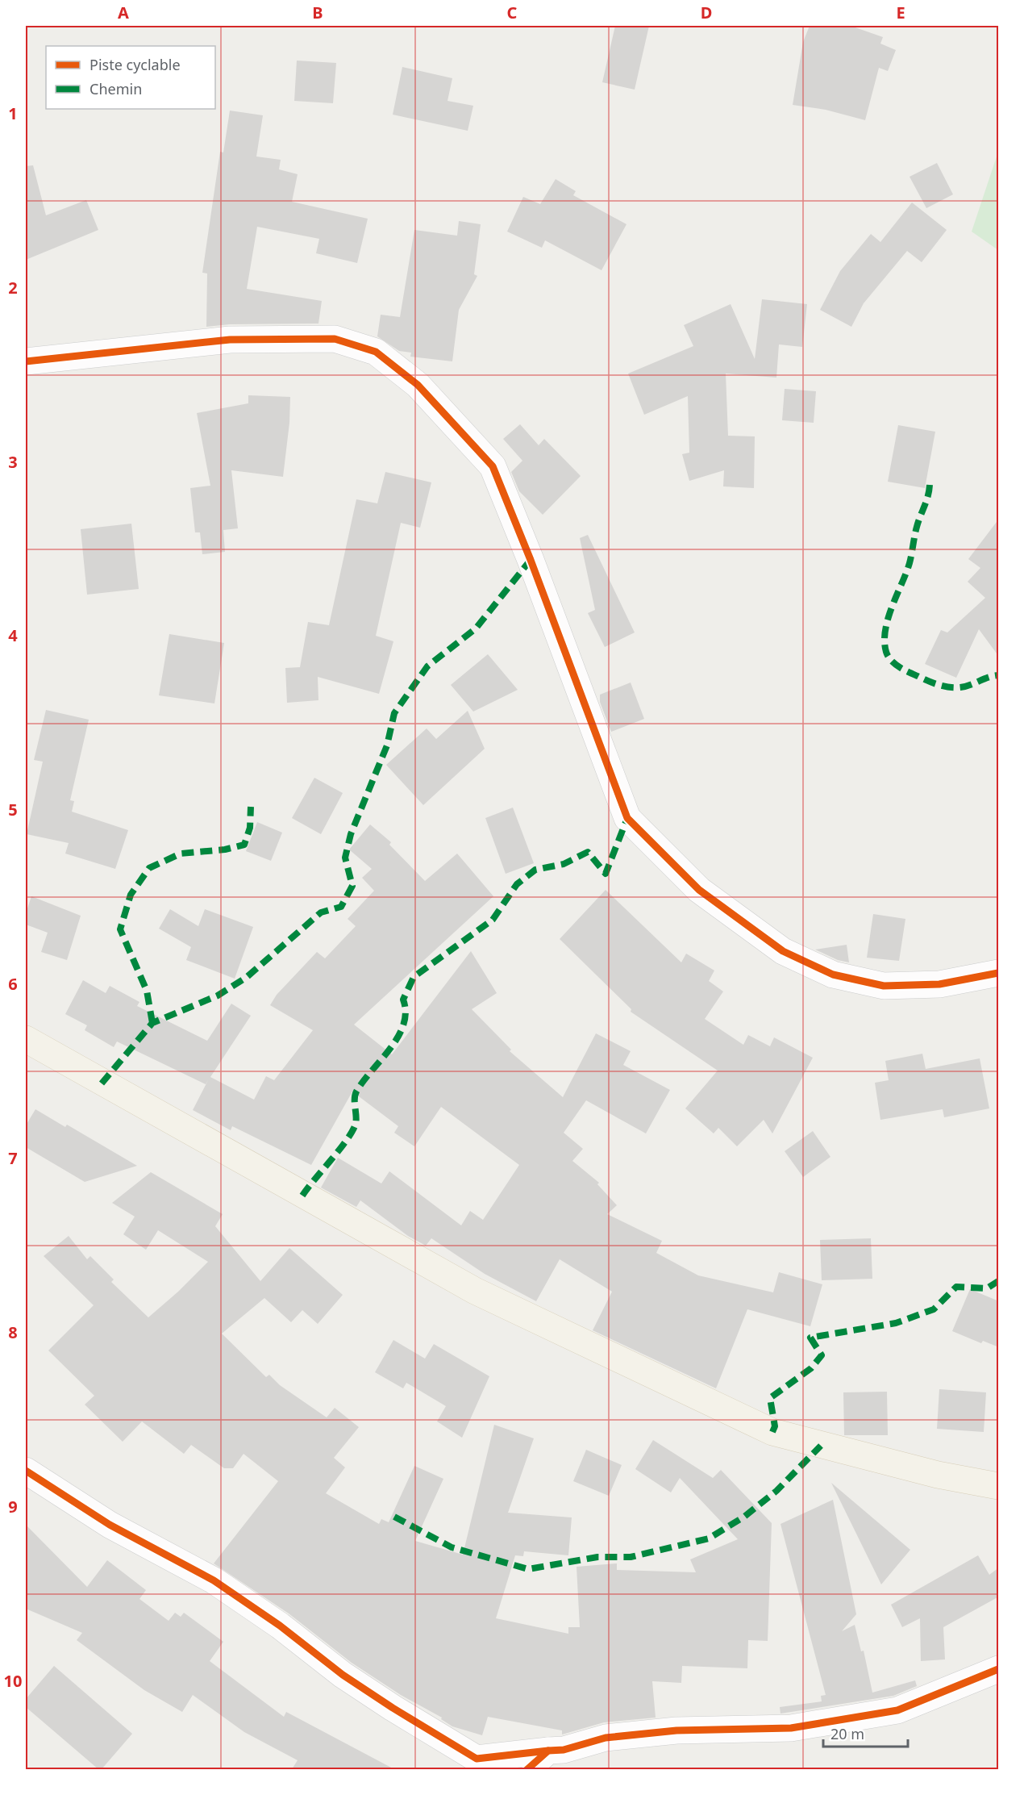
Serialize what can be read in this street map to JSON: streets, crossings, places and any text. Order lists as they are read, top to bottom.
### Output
{
  "legend": ["Piste cyclable", "Chemin"],
  "scale_bar": "20 m",
  "grid": {
    "columns": [
      "A",
      "B",
      "C",
      "D",
      "E"
    ],
    "rows": [
      "1",
      "2",
      "3",
      "4",
      "5",
      "6",
      "7",
      "8",
      "9",
      "10"
    ]
  }
}
